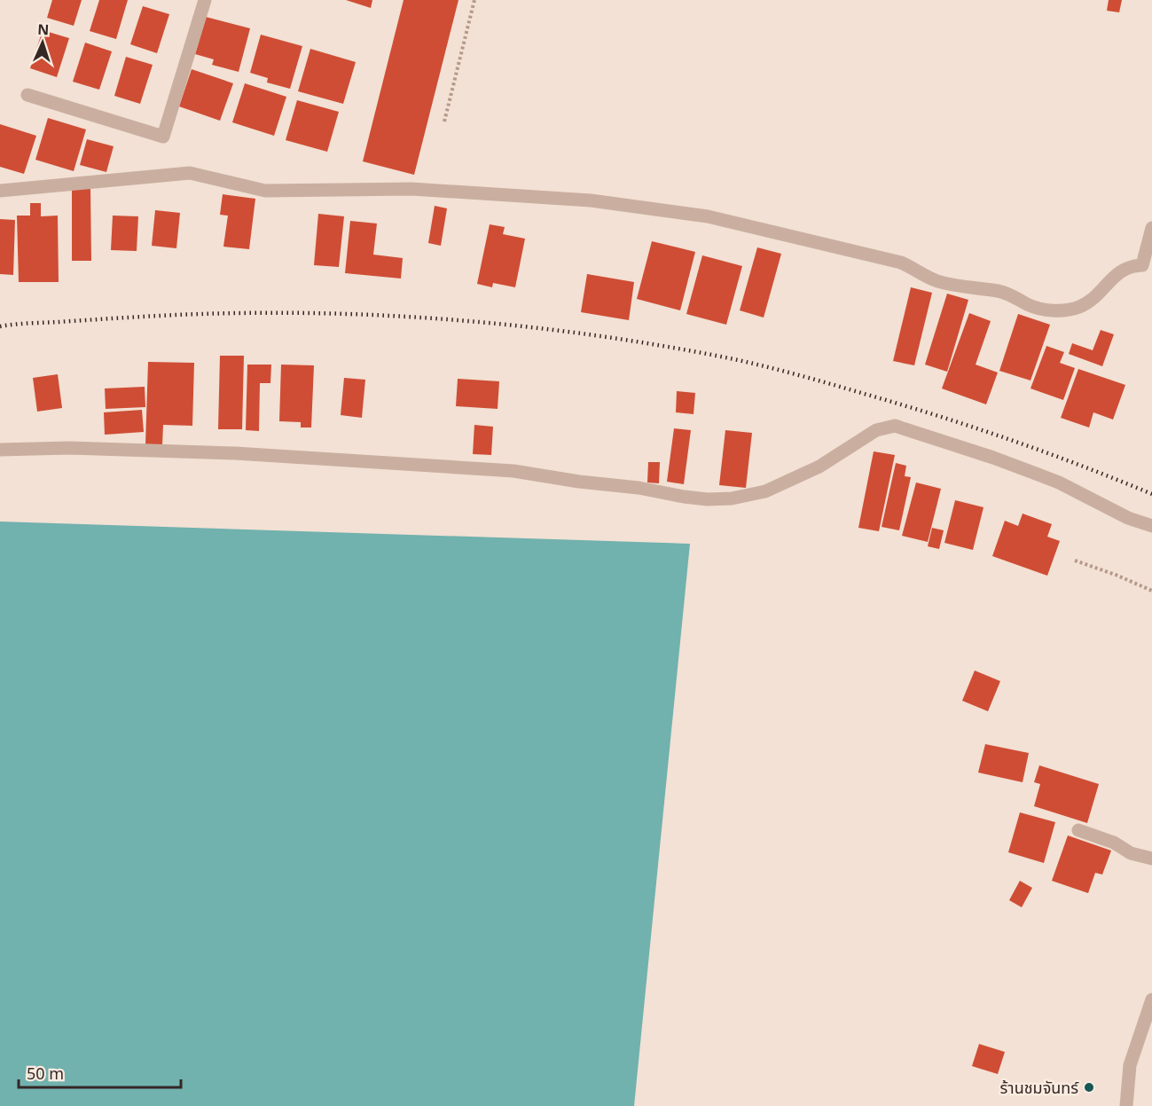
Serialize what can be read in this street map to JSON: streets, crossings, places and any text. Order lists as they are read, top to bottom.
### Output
{
  "places": ["ร้านชมจันทร์"],
  "scale_bar": "50 m",
  "north": "top"
}
